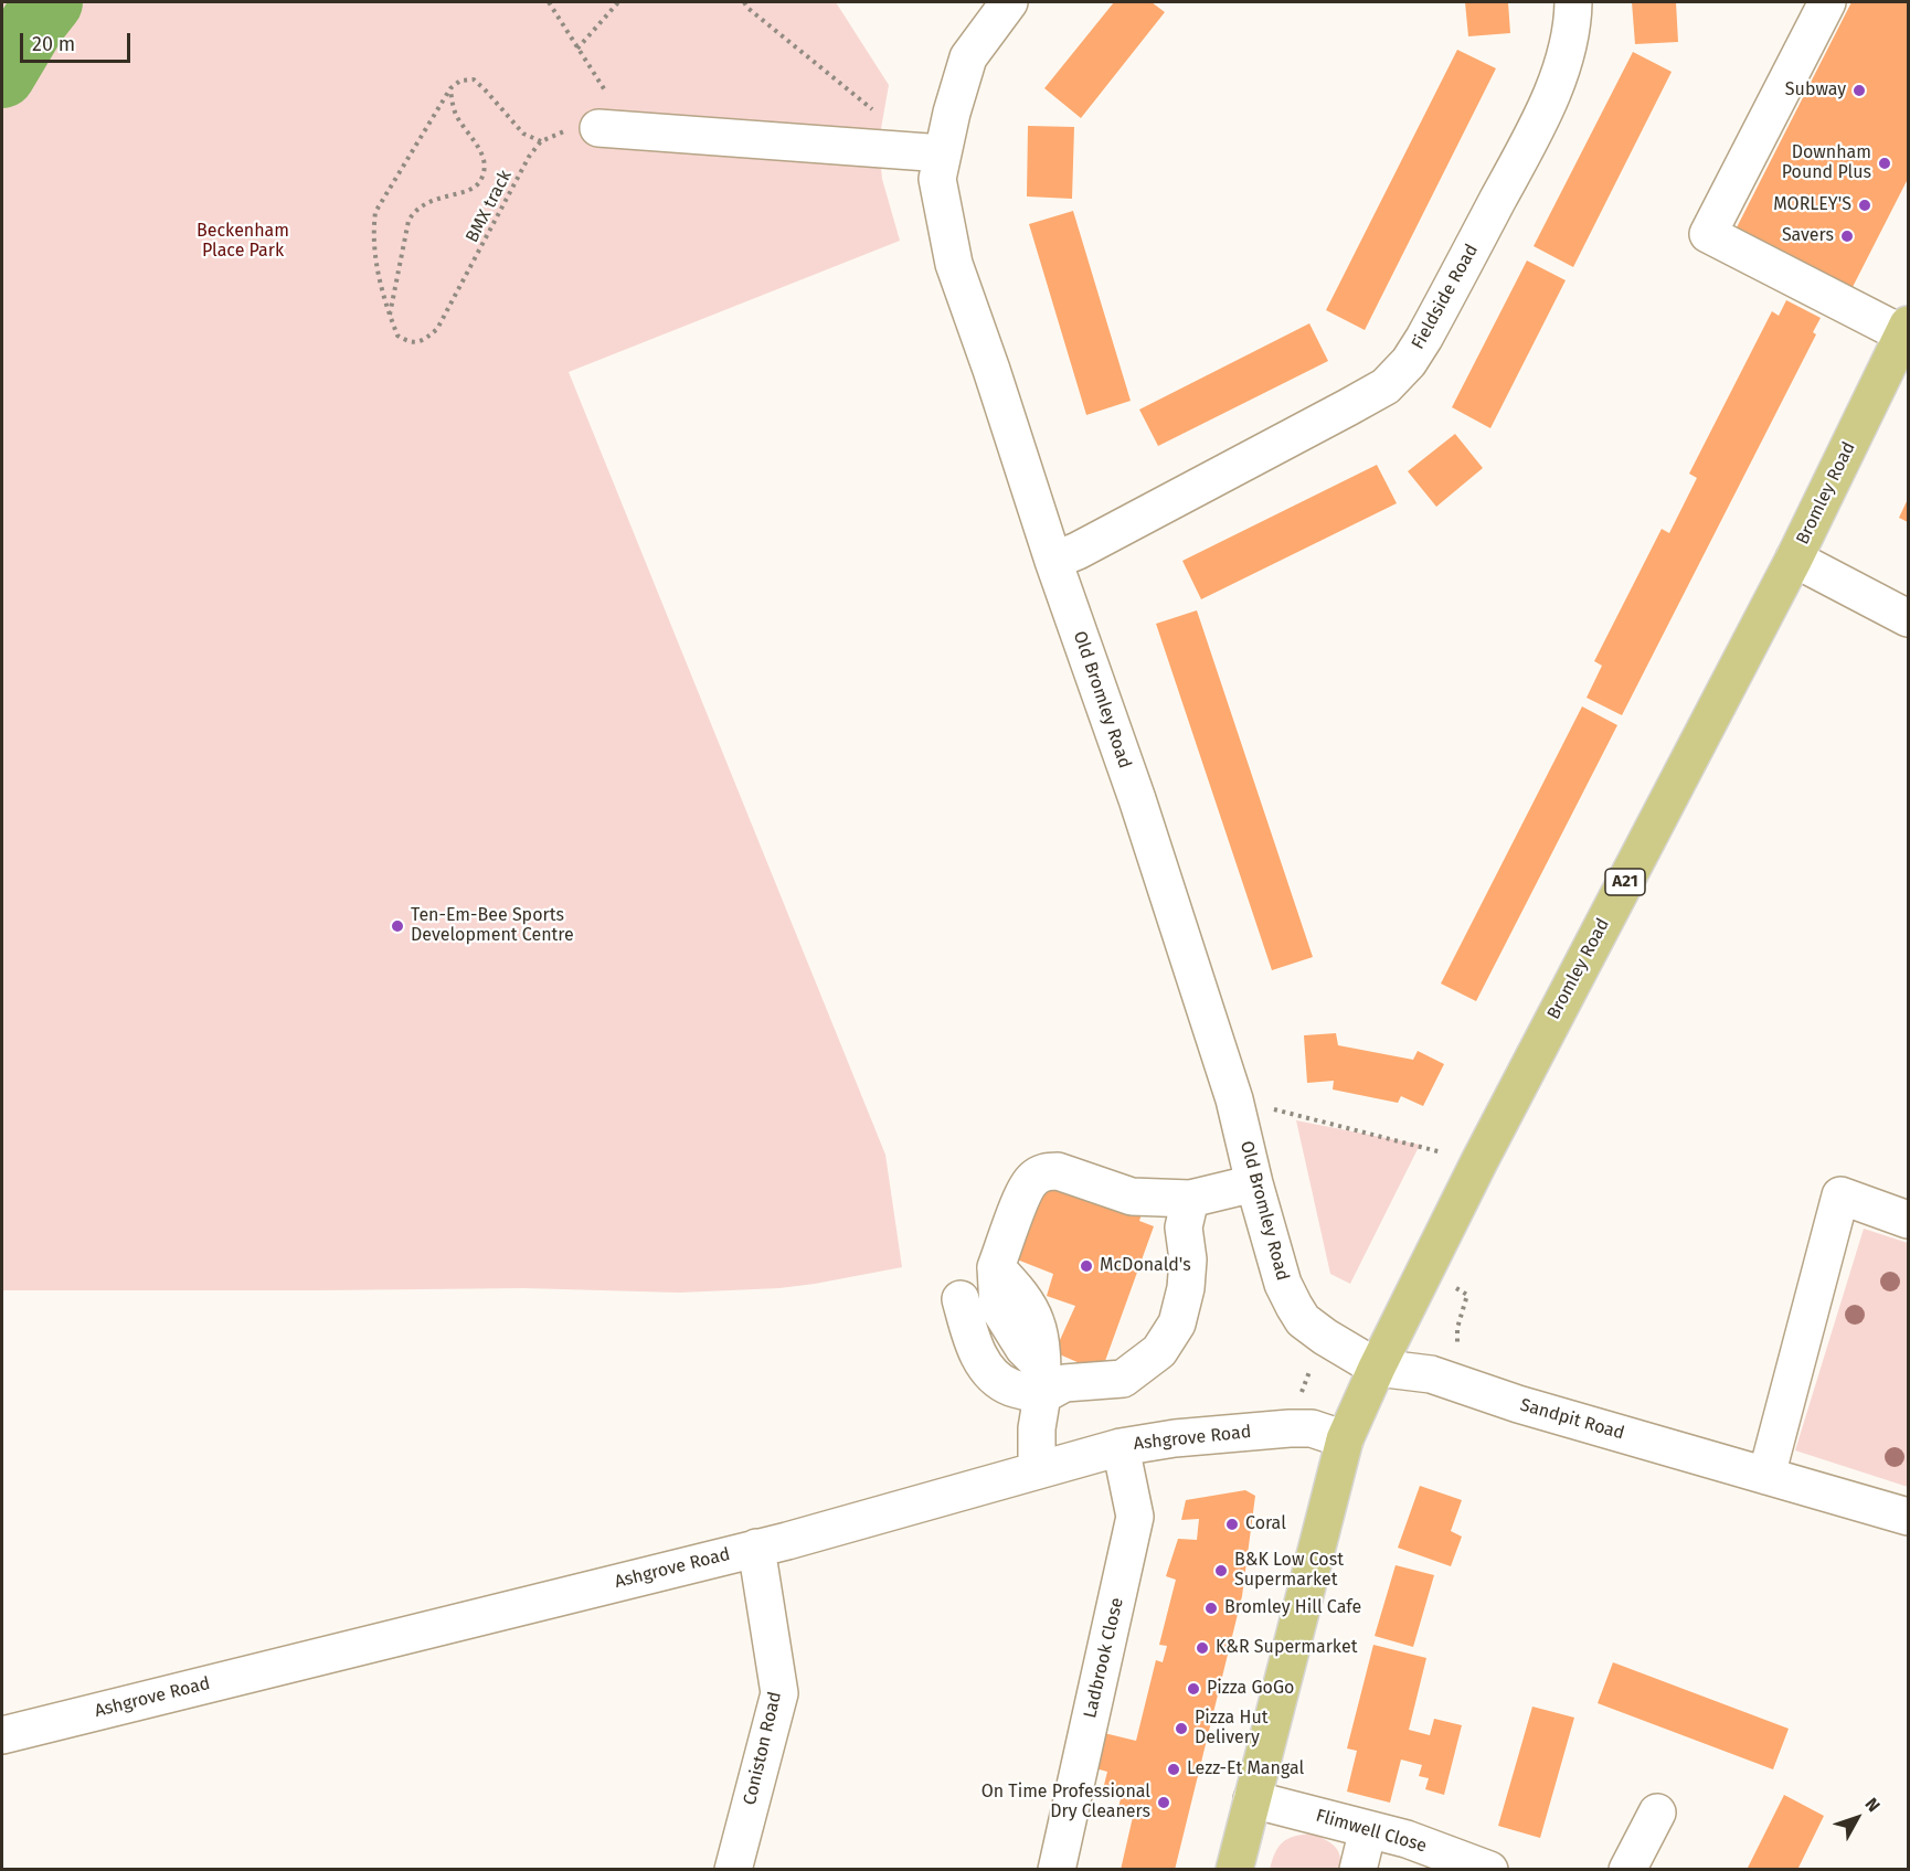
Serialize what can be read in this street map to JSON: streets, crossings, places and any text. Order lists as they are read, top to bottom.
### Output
{
  "streets": {
    "main road": ["Bromley Road", "A21"],
    "street": [
      "Fieldside Road",
      "Old Bromley Road",
      "Sandpit Road",
      "Ashgrove Road",
      "Ladbrook Close",
      "Coniston Road",
      "Flimwell Close"
    ],
    "path": ["BMX track"]
  },
  "crossings": [
    ["Fieldside Road", "Old Bromley Road"],
    ["Bromley Road", "Old Bromley Road"],
    ["Bromley Road", "A21"],
    ["Bromley Road", "Sandpit Road"],
    ["Bromley Road", "Ashgrove Road"],
    ["Old Bromley Road", "Sandpit Road"],
    ["A21", "Ashgrove Road"],
    ["A21", "Flimwell Close"],
    ["Ashgrove Road", "Ladbrook Close"],
    ["Ashgrove Road", "Coniston Road"]
  ],
  "parks": ["Beckenham Place Park"],
  "places": [
    "Subway",
    "Downham Pound Plus",
    "MORLEY'S",
    "Savers",
    "Ten-Em-Bee Sports Development Centre",
    "McDonald's",
    "Coral",
    "B&K Low Cost Supermarket",
    "Bromley Hill Cafe",
    "K&R Supermarket",
    "Pizza GoGo",
    "Pizza Hut Delivery",
    "Lezz-Et Mangal",
    "On Time Professional Dry Cleaners"
  ],
  "scale_bar": "20 m",
  "north": "top right"
}
